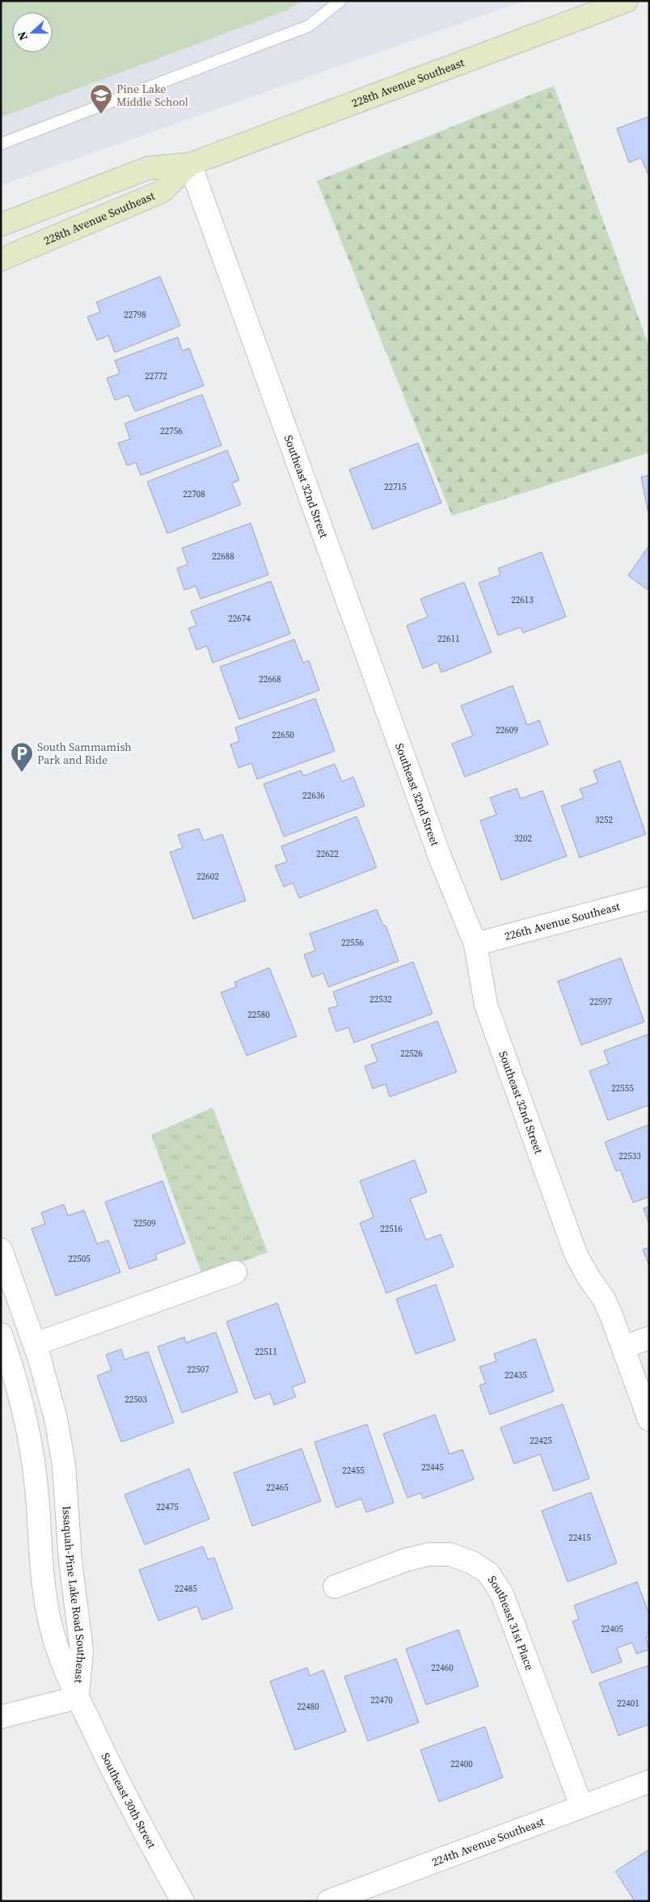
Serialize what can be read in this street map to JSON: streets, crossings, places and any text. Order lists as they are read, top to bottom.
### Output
{
  "streets": {
    "main road": ["228th Avenue Southeast"],
    "street": [
      "Southeast 32nd Street",
      "226th Avenue Southeast",
      "Issaquah-Pine Lake Road Southeast",
      "Southeast 31st Place",
      "Southeast 30th Street",
      "224th Avenue Southeast"
    ]
  },
  "crossings": [
    ["228th Avenue Southeast", "Southeast 32nd Street"],
    ["Southeast 32nd Street", "226th Avenue Southeast"],
    ["Issaquah-Pine Lake Road Southeast", "Southeast 30th Street"],
    ["Southeast 31st Place", "224th Avenue Southeast"]
  ],
  "places": {
    "school or university": ["Pine Lake Middle School"],
    "parking": ["South Sammamish Park and Ride"]
  },
  "house_numbers": [
    "22798",
    "22772",
    "22756",
    "22715",
    "22708",
    "22688",
    "22613",
    "22674",
    "22611",
    "22668",
    "22609",
    "22650",
    "22636",
    "3252",
    "3202",
    "22622",
    "22602",
    "22556",
    "22532",
    "22597",
    "22580",
    "22526",
    "22555",
    "22533",
    "22509",
    "22516",
    "22505",
    "22511",
    "22507",
    "22435",
    "22503",
    "22425",
    "22445",
    "22455",
    "22465",
    "22475",
    "22415",
    "22485",
    "22405",
    "22460",
    "22470",
    "22401",
    "22480",
    "22400"
  ],
  "north": "left"
}
